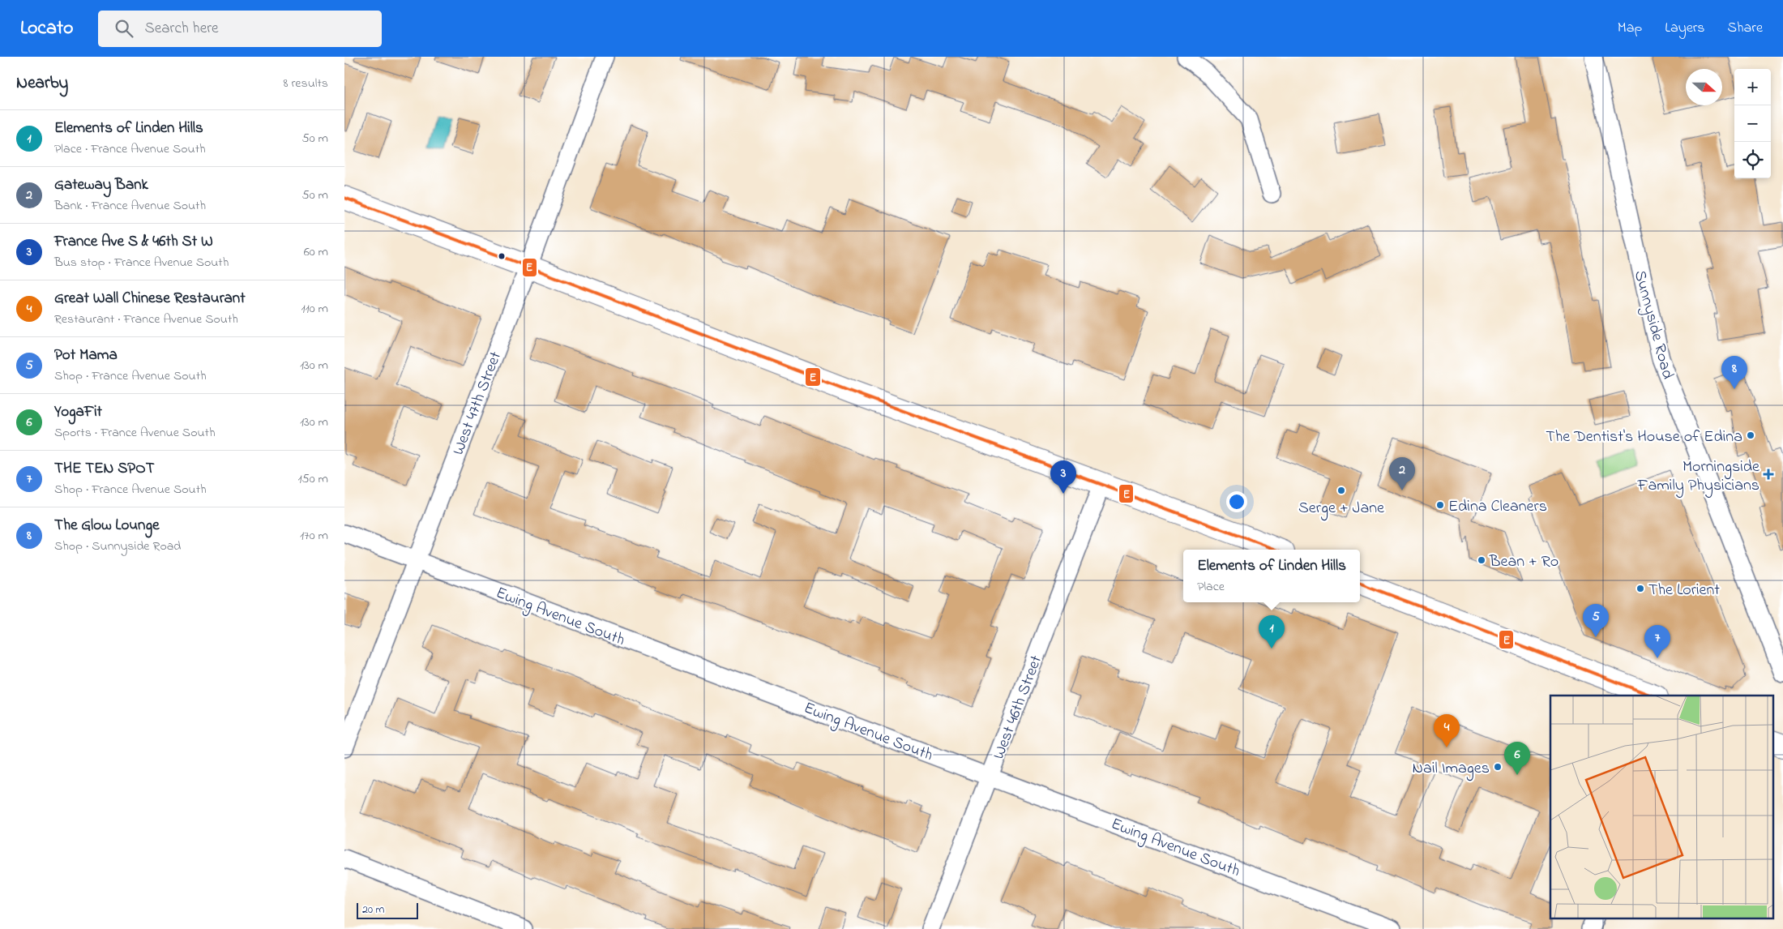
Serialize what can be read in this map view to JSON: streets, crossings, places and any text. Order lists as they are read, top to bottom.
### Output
{
  "streets": {
    "street": [
      "Sunnyside Road",
      "West 47th Street",
      "Ewing Avenue South",
      "West 46th Street"
    ]
  },
  "crossings": [
    ["West 47th Street", "Ewing Avenue South"],
    ["Ewing Avenue South", "West 46th Street"]
  ],
  "places": {
    "other": [
      "The Dentist's House of Edina",
      "Serge + Jane",
      "Edina Cleaners",
      "Bean + Ro",
      "The Lorient",
      "Nail Images"
    ],
    "health": ["Morningside Family Physicians"]
  },
  "lines": ["transit line E"],
  "scale_bar": "20 m",
  "north": "right",
  "page": {
    "header": "Locato",
    "search": "Search here",
    "nav": ["Map", "Layers", "Share"],
    "heading": ["Nearby", "8 results"],
    "map_buttons": ["+", "−"],
    "list": [
      {
        "mark": "1",
        "name": "Elements of Linden Hills",
        "note": "Place · France Avenue South",
        "value": "50 m"
      },
      {
        "mark": "2",
        "name": "Gateway Bank",
        "note": "Bank · France Avenue South",
        "value": "50 m"
      },
      {
        "mark": "3",
        "name": "France Ave S & 46th St W",
        "note": "Bus stop · France Avenue South",
        "value": "60 m"
      },
      {
        "mark": "4",
        "name": "Great Wall Chinese Restaurant",
        "note": "Restaurant · France Avenue South",
        "value": "110 m"
      },
      {
        "mark": "5",
        "name": "Pot Mama",
        "note": "Shop · France Avenue South",
        "value": "130 m"
      },
      {
        "mark": "6",
        "name": "YogaFit",
        "note": "Sports · France Avenue South",
        "value": "130 m"
      },
      {
        "mark": "7",
        "name": "THE TEN SPOT",
        "note": "Shop · France Avenue South",
        "value": "150 m"
      },
      {
        "mark": "8",
        "name": "The Glow Lounge",
        "note": "Shop · Sunnyside Road",
        "value": "170 m"
      }
    ],
    "pins": [
      "8",
      "2",
      "3",
      "5",
      "1",
      "7",
      "4",
      "6"
    ],
    "popup": ["Elements of Linden Hills", "Place"],
    "scale": "20 m"
  }
}
